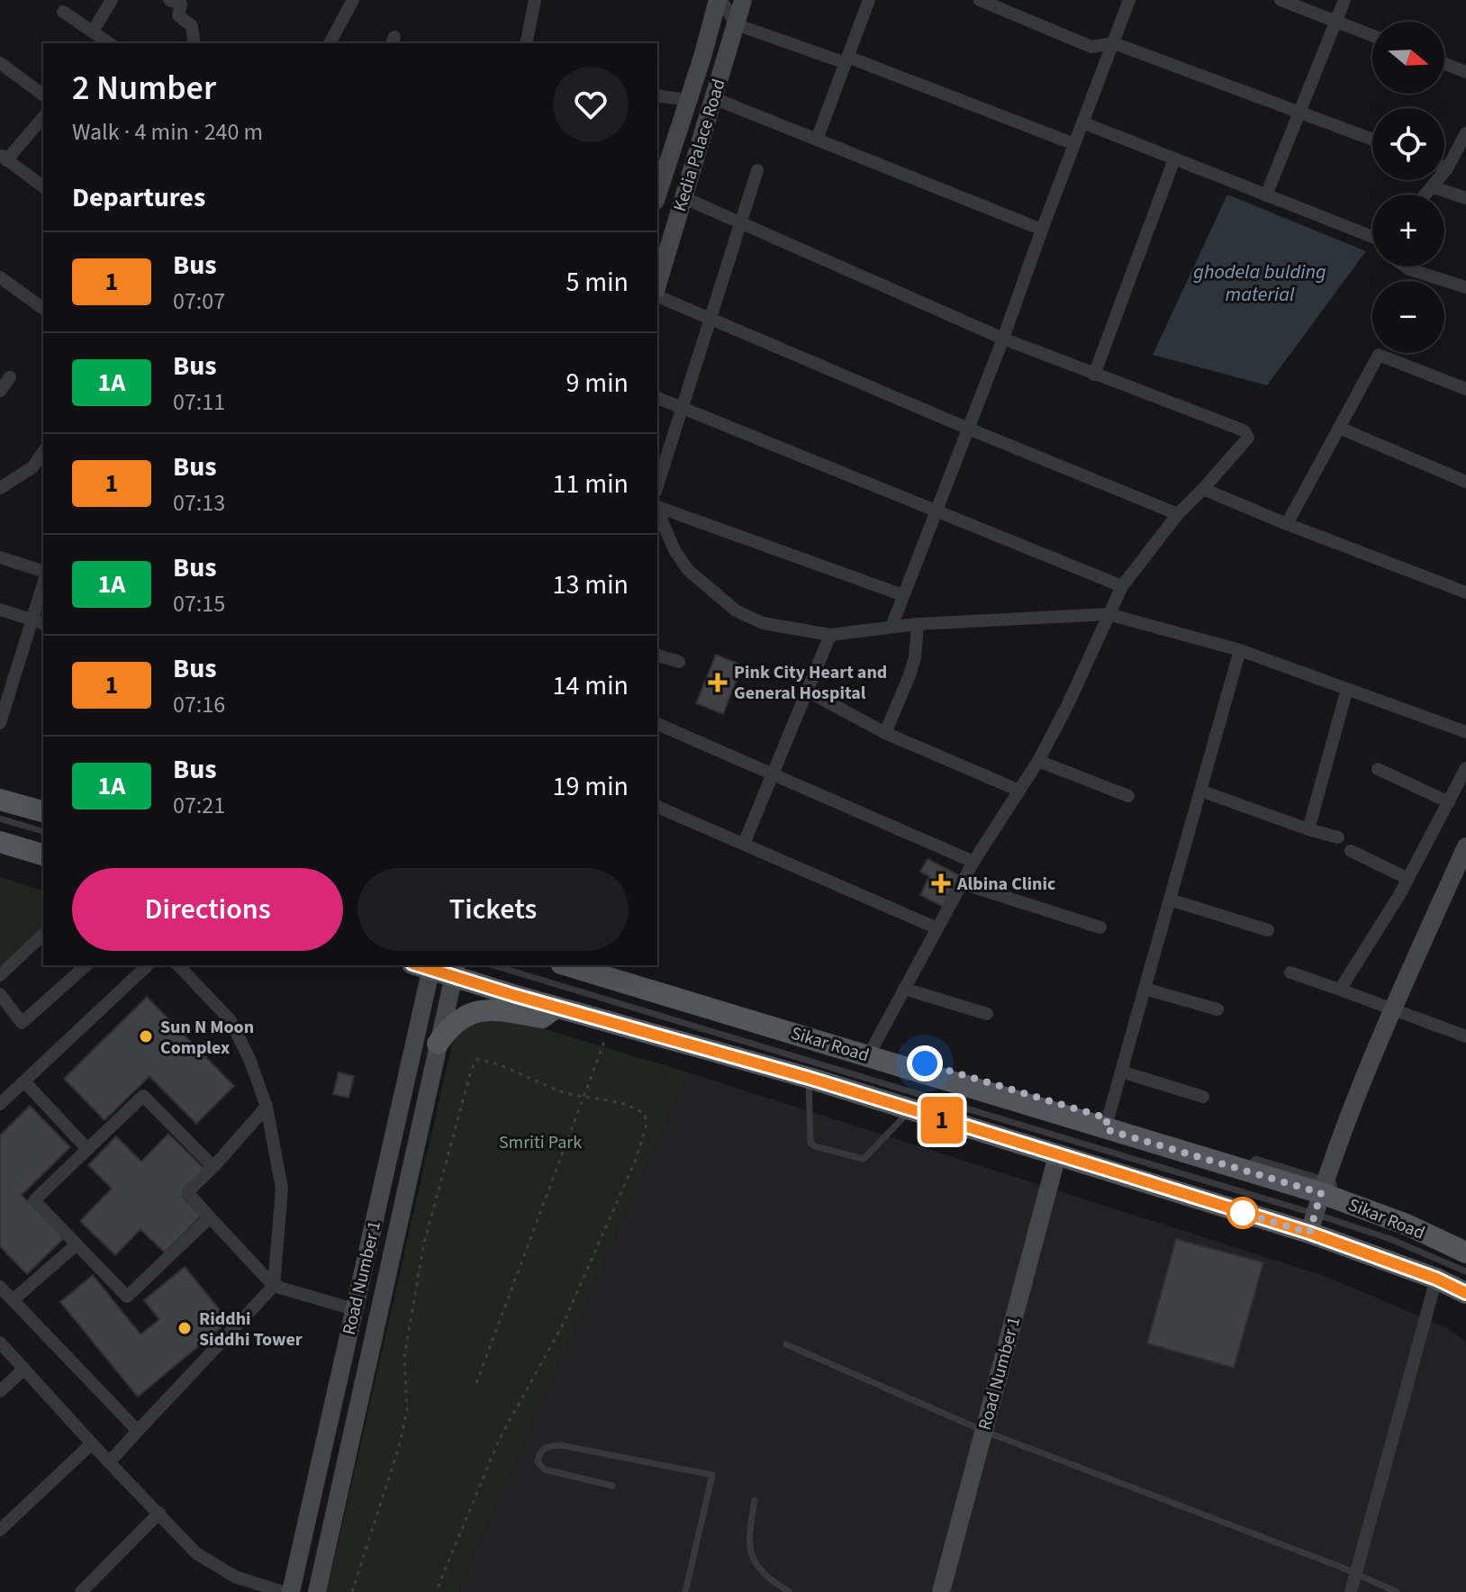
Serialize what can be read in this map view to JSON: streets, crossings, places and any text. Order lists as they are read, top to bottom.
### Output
{
  "streets": {
    "main road": ["Sikar Road"],
    "street": ["Kedia Palace Road", "Road Number 1"]
  },
  "water": ["ghodela bulding material"],
  "parks": ["Smriti Park"],
  "places": {
    "health": ["Pink City Heart and General Hospital", "Albina Clinic"],
    "other": ["Sun N Moon Complex", "Riddhi Siddhi Tower"]
  },
  "lines": ["bus line 1"],
  "north": "right",
  "page": {
    "on_map": "1",
    "map_buttons": ["+", "−"],
    "heading": [
      ["2 Number", "Walk · 4 min · 240 m"],
      "Departures"
    ],
    "list": [
      {
        "mark": "1",
        "name": "Bus",
        "note": "07:07",
        "value": "5 min"
      },
      {
        "mark": "1A",
        "name": "Bus",
        "note": "07:11",
        "value": "9 min"
      },
      {
        "mark": "1",
        "name": "Bus",
        "note": "07:13",
        "value": "11 min"
      },
      {
        "mark": "1A",
        "name": "Bus",
        "note": "07:15",
        "value": "13 min"
      },
      {
        "mark": "1",
        "name": "Bus",
        "note": "07:16",
        "value": "14 min"
      },
      {
        "mark": "1A",
        "name": "Bus",
        "note": "07:21",
        "value": "19 min"
      }
    ],
    "buttons": ["Directions", "Tickets"]
  }
}
